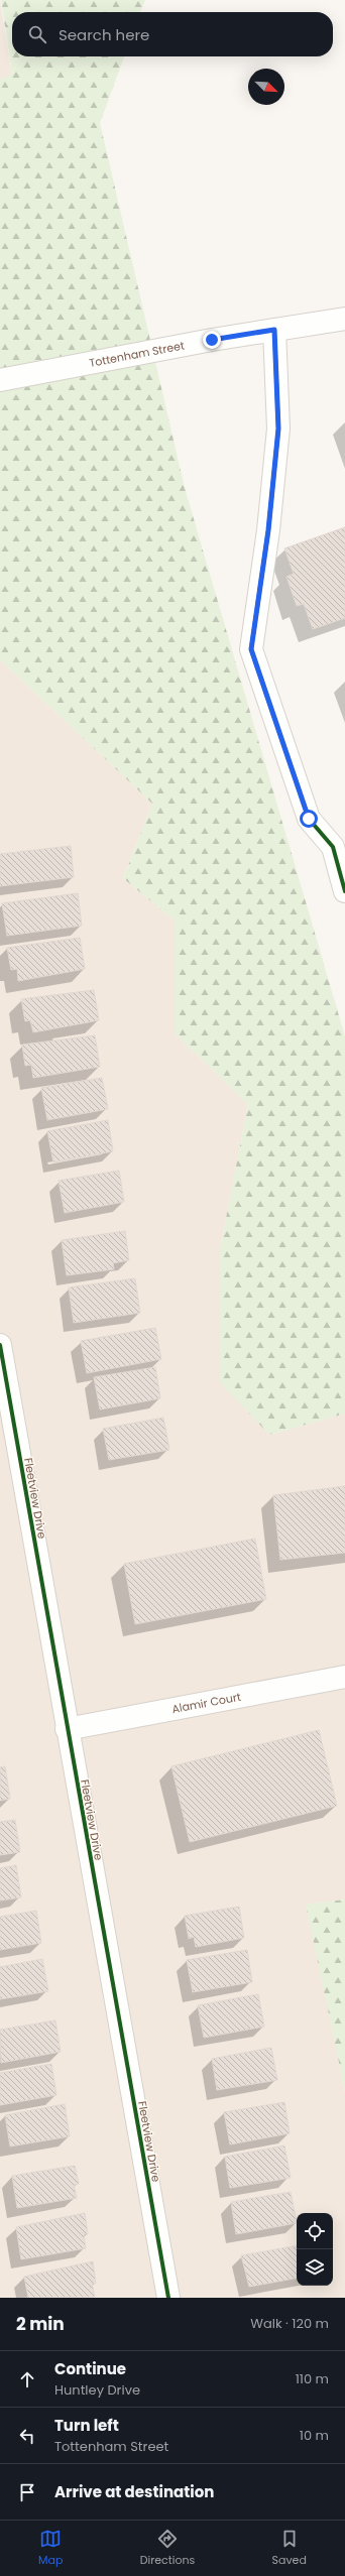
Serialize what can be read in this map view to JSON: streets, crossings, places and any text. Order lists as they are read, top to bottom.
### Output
{
  "streets": {
    "street": ["Tottenham Street", "Fleetview Drive", "Alamir Court"]
  },
  "crossings": [
    ["Fleetview Drive", "Alamir Court"]
  ],
  "north": "bottom right",
  "page": {
    "search": "Search here",
    "heading": ["2 min", "Walk · 120 m"],
    "list": [
      ["Continue", "Huntley Drive", "110 m"],
      ["Turn left", "Tottenham Street", "10 m"],
      "Arrive at destination"
    ],
    "nav": ["Map", "Directions", "Saved"]
  }
}
